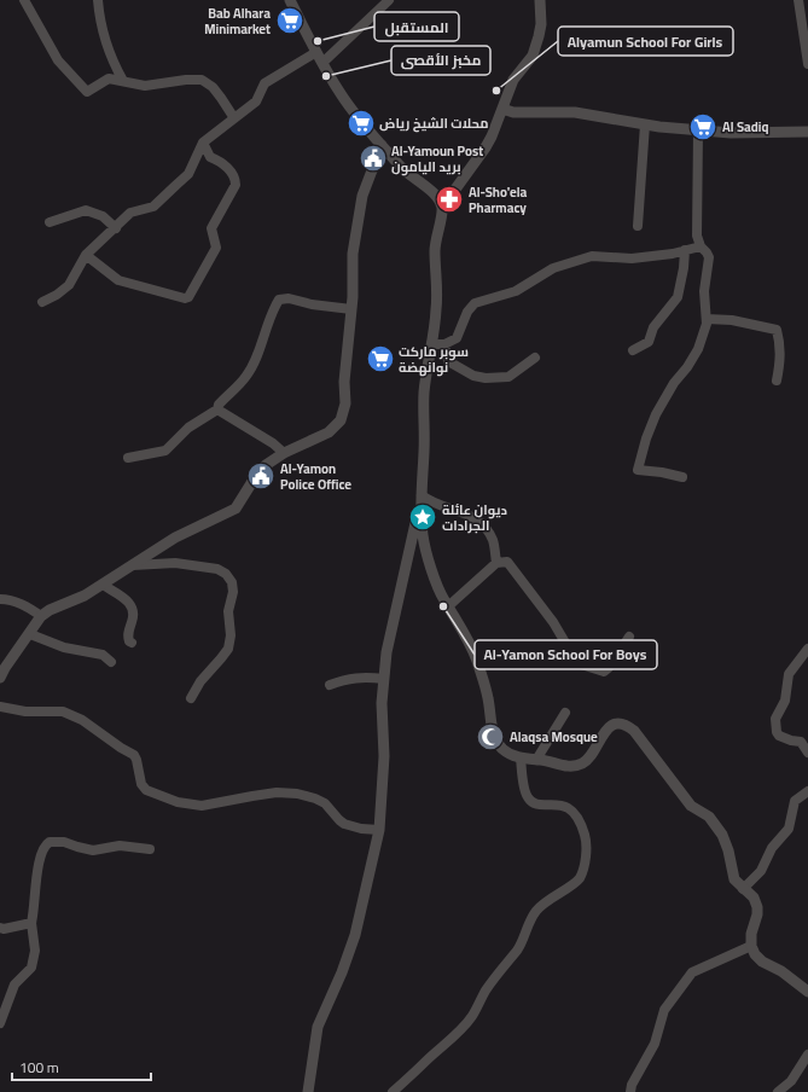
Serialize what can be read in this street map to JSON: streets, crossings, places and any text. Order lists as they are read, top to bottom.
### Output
{
  "places": {
    "supermarket": [
      "Bab Alhara Minimarket",
      "محلات الشيخ رياض",
      "Al Sadiq",
      "سوبر ماركت نوانهضة"
    ],
    "other": [
      "المستقبل",
      "مخبز الأقصى",
      "Alyamun School For Girls",
      "Al-Yamon School For Boys"
    ],
    "public building": ["Al-Yamoun Post بريد اليامون", "Al-Yamon Police Office"],
    "pharmacy": ["Al-Sho'ela Pharmacy"],
    "place": ["ديوان عائلة الجرادات"],
    "mosque": ["Alaqsa Mosque"]
  },
  "scale_bar": "100 m"
}
